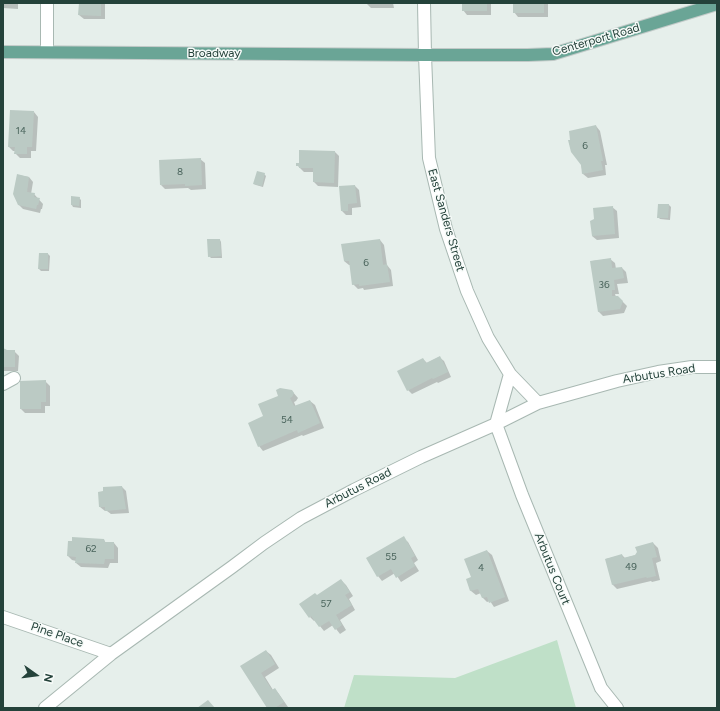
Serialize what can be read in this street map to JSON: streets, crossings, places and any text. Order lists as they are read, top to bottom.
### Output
{
  "streets": {
    "main road": ["Centerport Road", "Broadway"],
    "street": [
      "East Sanders Street",
      "Arbutus Road",
      "Arbutus Court",
      "Pine Place"
    ]
  },
  "crossings": [
    ["Centerport Road", "Broadway"],
    ["Centerport Road", "East Sanders Street"],
    ["Broadway", "East Sanders Street"],
    ["East Sanders Street", "Arbutus Road"],
    ["Arbutus Road", "Arbutus Court"],
    ["Arbutus Road", "Pine Place"]
  ],
  "house_numbers": [
    "14",
    "6",
    "8",
    "6",
    "36",
    "54",
    "62",
    "55",
    "49",
    "4",
    "57"
  ],
  "north": "right"
}
